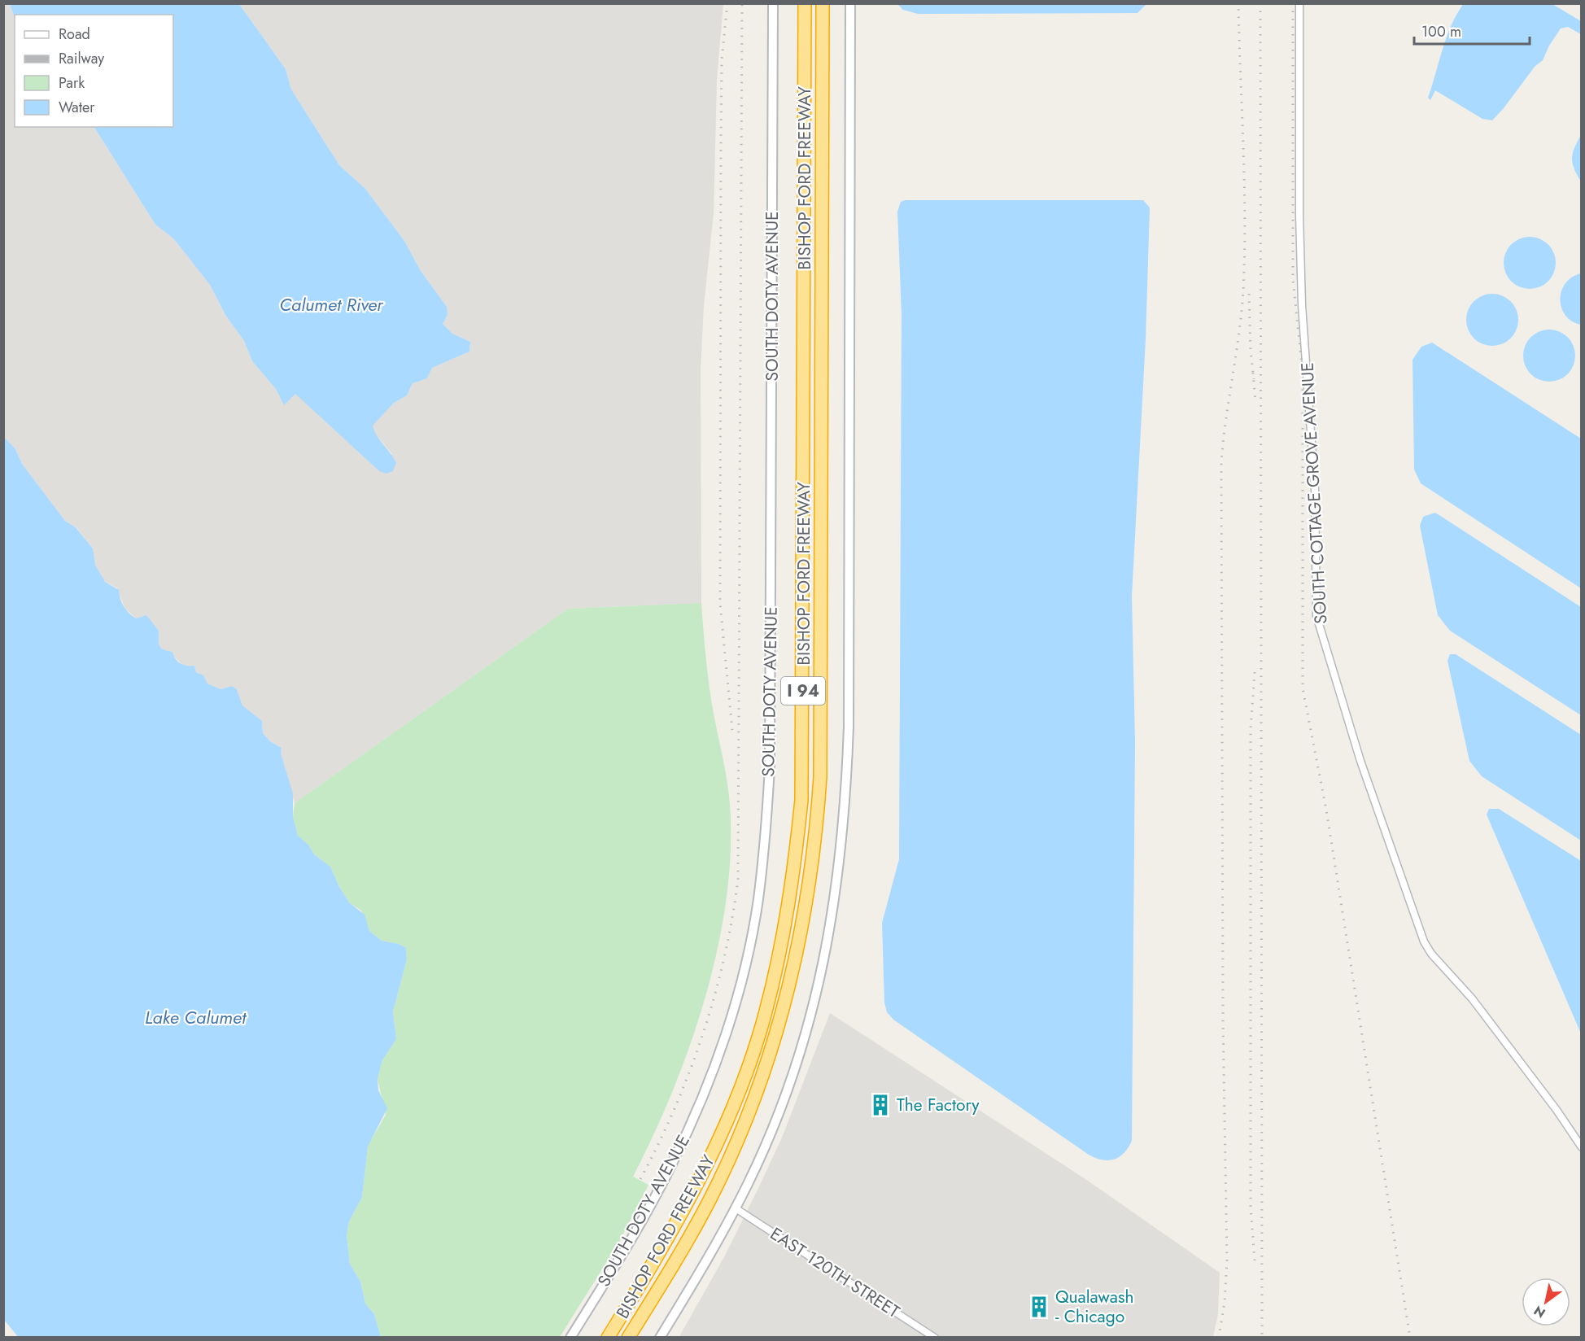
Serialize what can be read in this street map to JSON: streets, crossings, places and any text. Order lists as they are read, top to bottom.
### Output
{
  "streets": {
    "highway": ["BISHOP FORD FREEWAY", "I 94"],
    "street": ["SOUTH DOTY AVENUE", "SOUTH COTTAGE GROVE AVENUE", "EAST 120TH STREET"]
  },
  "water": ["Calumet River", "Lake Calumet"],
  "places": {
    "building": ["The Factory", "Qualawash - Chicago"]
  },
  "legend": [
    "Road",
    "Railway",
    "Park",
    "Water"
  ],
  "scale_bar": "100 m",
  "north": "bottom left"
}
